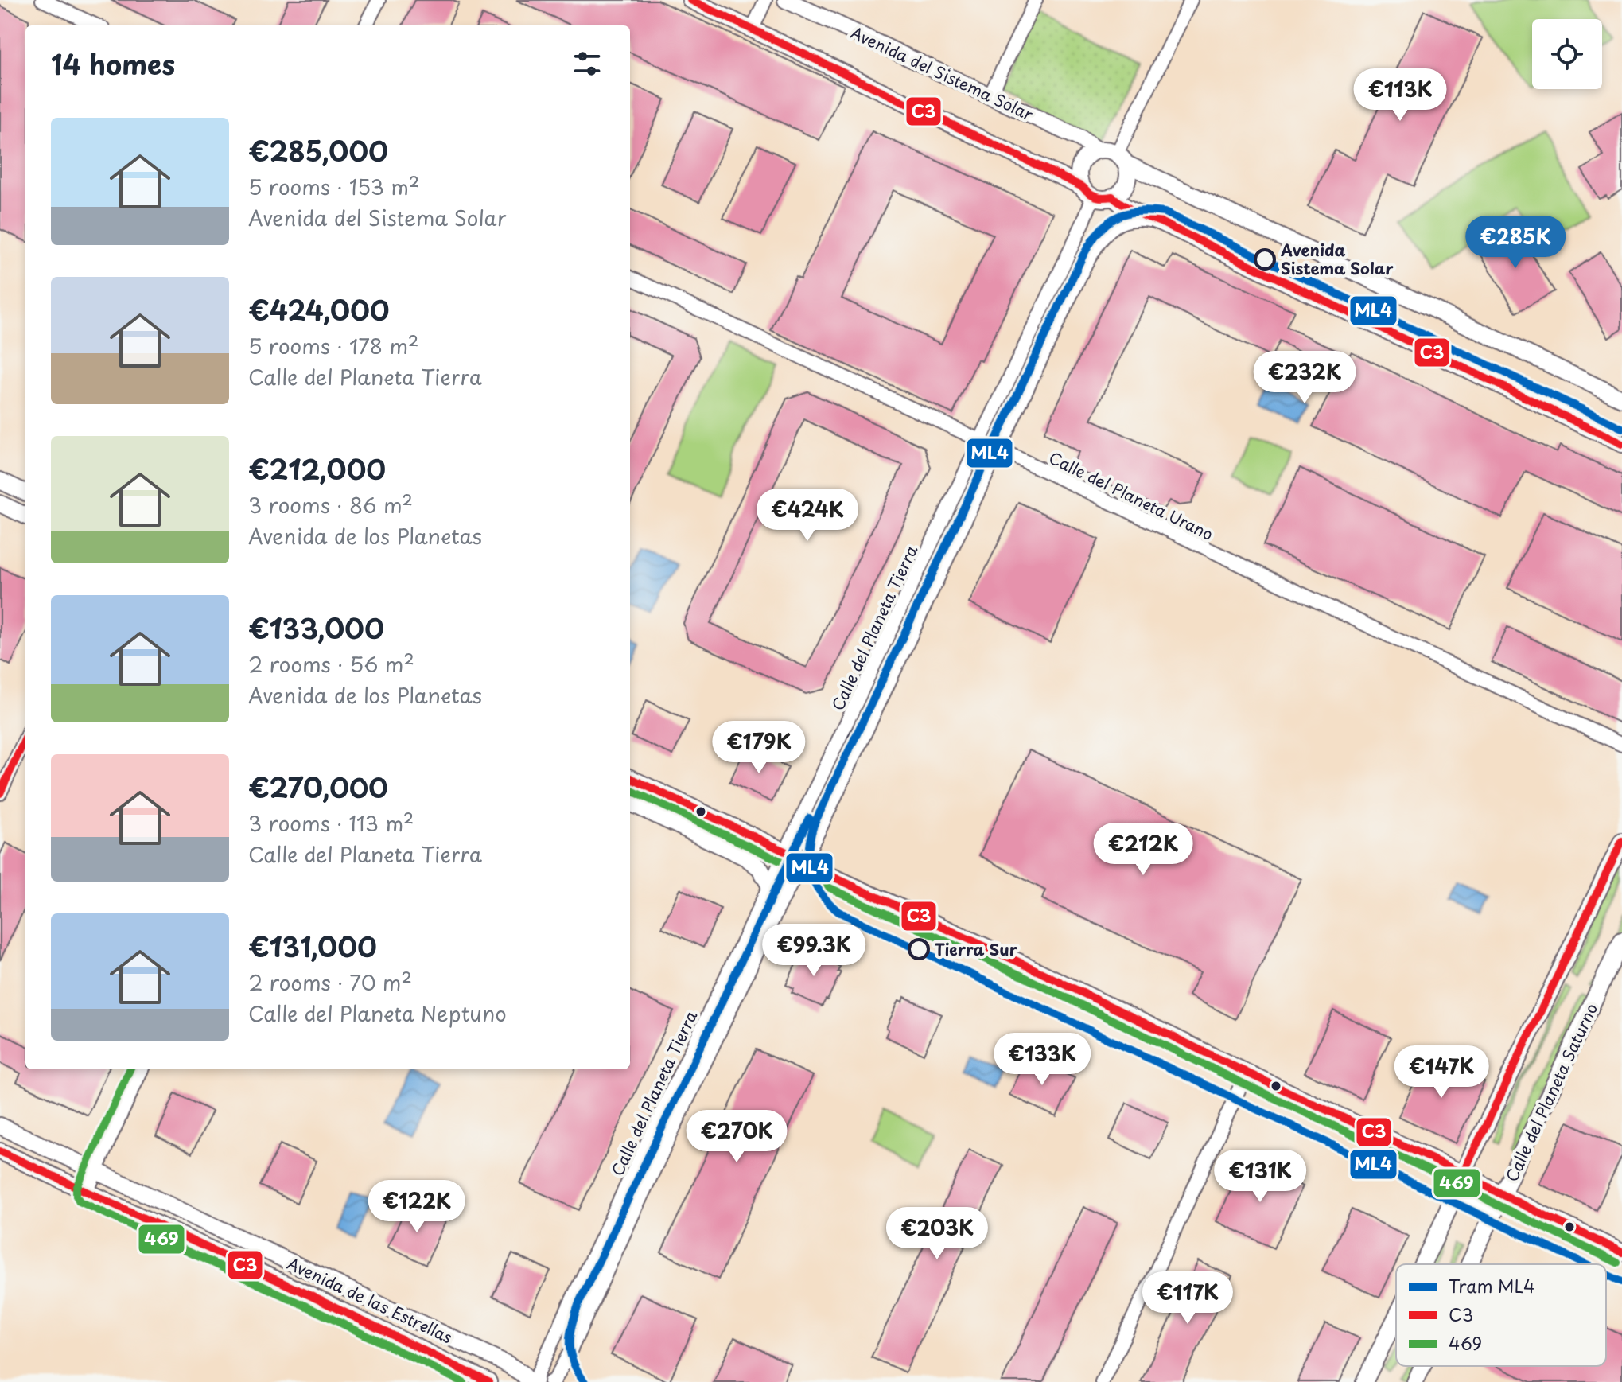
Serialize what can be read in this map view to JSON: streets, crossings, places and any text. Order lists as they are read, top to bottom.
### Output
{
  "streets": {
    "street": [
      "Avenida del Sistema Solar",
      "Calle del Planeta Urano",
      "Calle del Planeta Tierra",
      "Calle del Planeta Saturno",
      "Avenida de las Estrellas"
    ]
  },
  "crossings": [
    ["Avenida del Sistema Solar", "Calle del Planeta Tierra"],
    ["Calle del Planeta Urano", "Calle del Planeta Tierra"]
  ],
  "places": ["Avenida Sistema Solar", "Tierra Sur"],
  "lines": ["transit line C3", "tram line ML4", "transit line 469"],
  "legend": ["Tram ML4", "C3", "469"],
  "page": {
    "heading": "14 homes",
    "price": [
      "€113K",
      "€285K",
      "€232K",
      "€424K",
      "€179K",
      "€212K",
      "€99.3K",
      "€133K",
      "€147K",
      "€270K",
      "€131K",
      "€122K",
      "€203K",
      "€117K"
    ],
    "list": [
      {
        "name": "€285,000",
        "note": "5 rooms · 153 m² · Avenida del Sistema Solar"
      },
      {
        "name": "€424,000",
        "note": "5 rooms · 178 m² · Calle del Planeta Tierra"
      },
      {
        "name": "€212,000",
        "note": "3 rooms · 86 m² · Avenida de los Planetas"
      },
      {
        "name": "€133,000",
        "note": "2 rooms · 56 m² · Avenida de los Planetas"
      },
      {
        "name": "€270,000",
        "note": "3 rooms · 113 m² · Calle del Planeta Tierra"
      },
      {
        "name": "€131,000",
        "note": "2 rooms · 70 m² · Calle del Planeta Neptuno"
      }
    ]
  }
}
